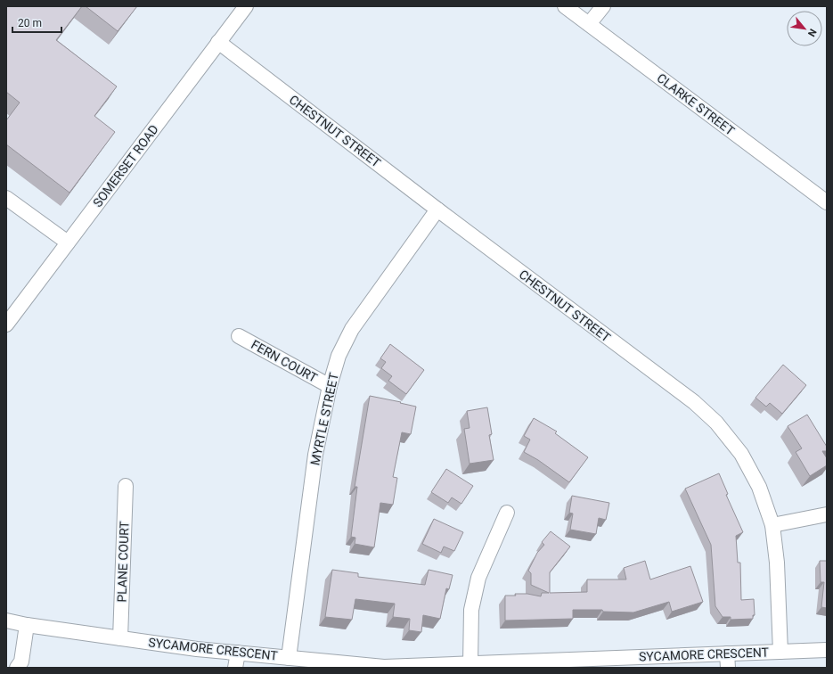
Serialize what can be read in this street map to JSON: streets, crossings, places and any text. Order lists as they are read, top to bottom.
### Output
{
  "streets": {
    "street": [
      "CLARKE STREET",
      "CHESTNUT STREET",
      "SOMERSET ROAD",
      "FERN COURT",
      "MYRTLE STREET",
      "PLANE COURT",
      "SYCAMORE CRESCENT"
    ]
  },
  "crossings": [
    ["CHESTNUT STREET", "SOMERSET ROAD"],
    ["CHESTNUT STREET", "MYRTLE STREET"],
    ["CHESTNUT STREET", "SYCAMORE CRESCENT"],
    ["FERN COURT", "MYRTLE STREET"],
    ["MYRTLE STREET", "SYCAMORE CRESCENT"],
    ["PLANE COURT", "SYCAMORE CRESCENT"]
  ],
  "scale_bar": "20 m",
  "north": "bottom right"
}
